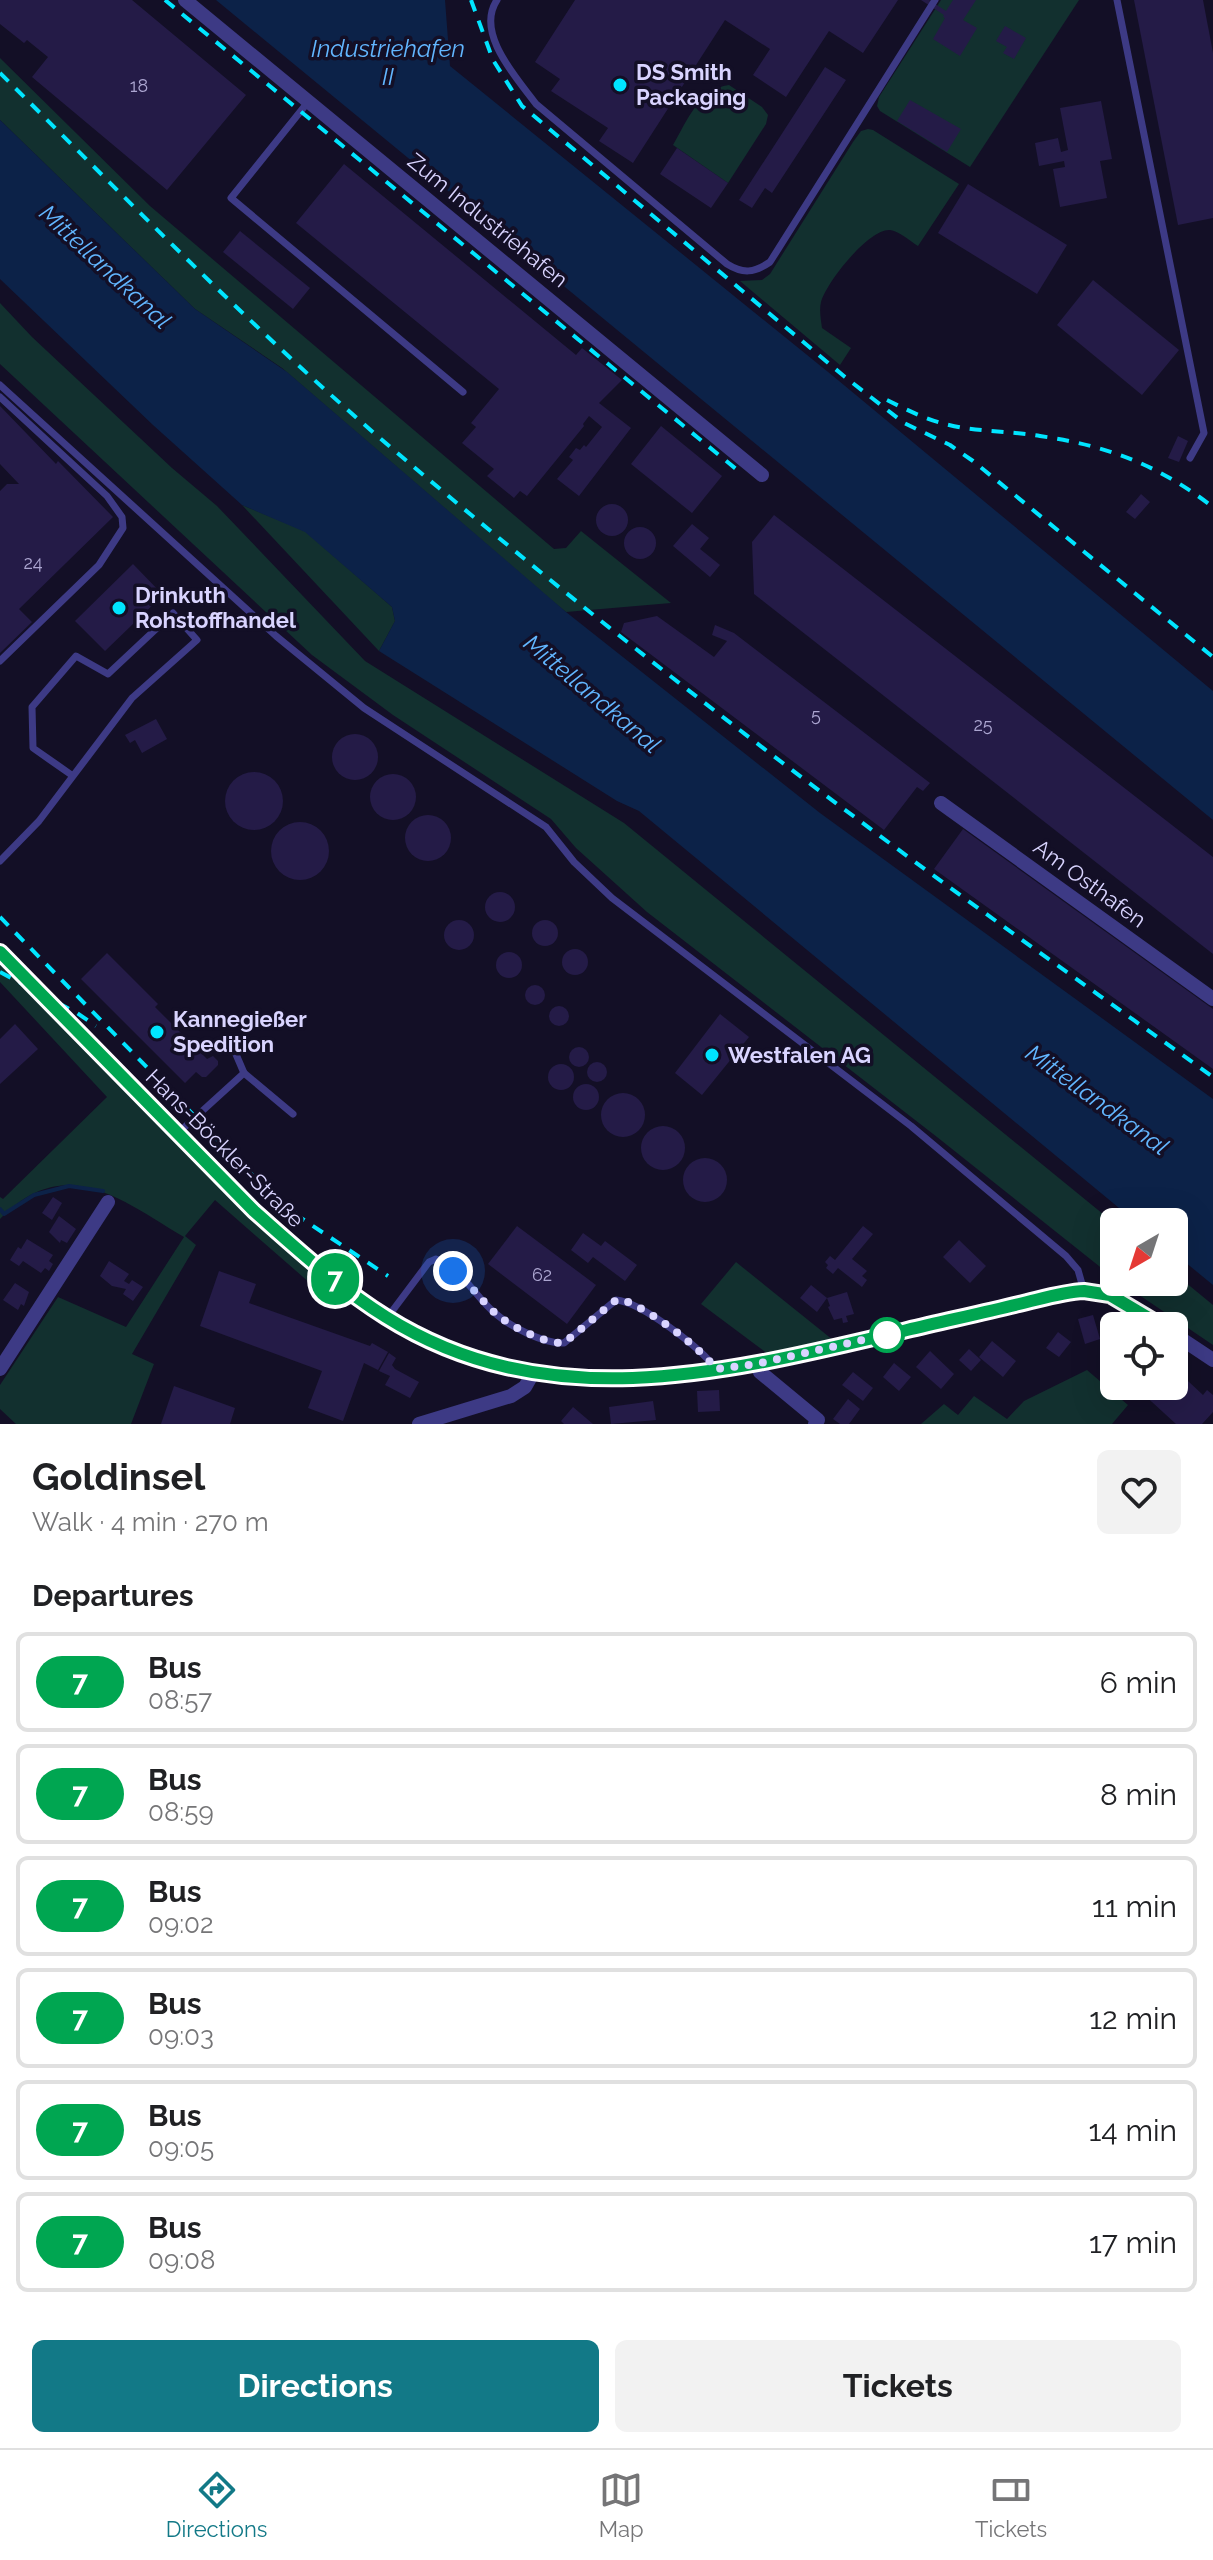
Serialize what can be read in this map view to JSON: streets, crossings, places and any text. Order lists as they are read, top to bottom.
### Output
{
  "streets": {
    "street": ["Zum Industriehafen", "Am Osthafen", "Hans-Böckler-Straße"]
  },
  "water": ["Industriehafen II", "Mittellandkanal"],
  "places": [
    "DS Smith Packaging",
    "Drinkuth Rohstoffhandel",
    "Kannegießer Spedition",
    "Westfalen AG"
  ],
  "lines": ["bus line 7"],
  "house_numbers": [
    "18",
    "24",
    "5",
    "25",
    "62"
  ],
  "north": "bottom left",
  "page": {
    "on_map": "7",
    "heading": [
      ["Goldinsel", "Walk · 4 min · 270 m"],
      "Departures"
    ],
    "list": [
      {
        "mark": "7",
        "name": "Bus",
        "note": "08:57",
        "value": "6 min"
      },
      {
        "mark": "7",
        "name": "Bus",
        "note": "08:59",
        "value": "8 min"
      },
      {
        "mark": "7",
        "name": "Bus",
        "note": "09:02",
        "value": "11 min"
      },
      {
        "mark": "7",
        "name": "Bus",
        "note": "09:03",
        "value": "12 min"
      },
      {
        "mark": "7",
        "name": "Bus",
        "note": "09:05",
        "value": "14 min"
      },
      {
        "mark": "7",
        "name": "Bus",
        "note": "09:08",
        "value": "17 min"
      }
    ],
    "buttons": ["Directions", "Tickets"],
    "tabs": ["Directions", "Map", "Tickets"]
  }
}
